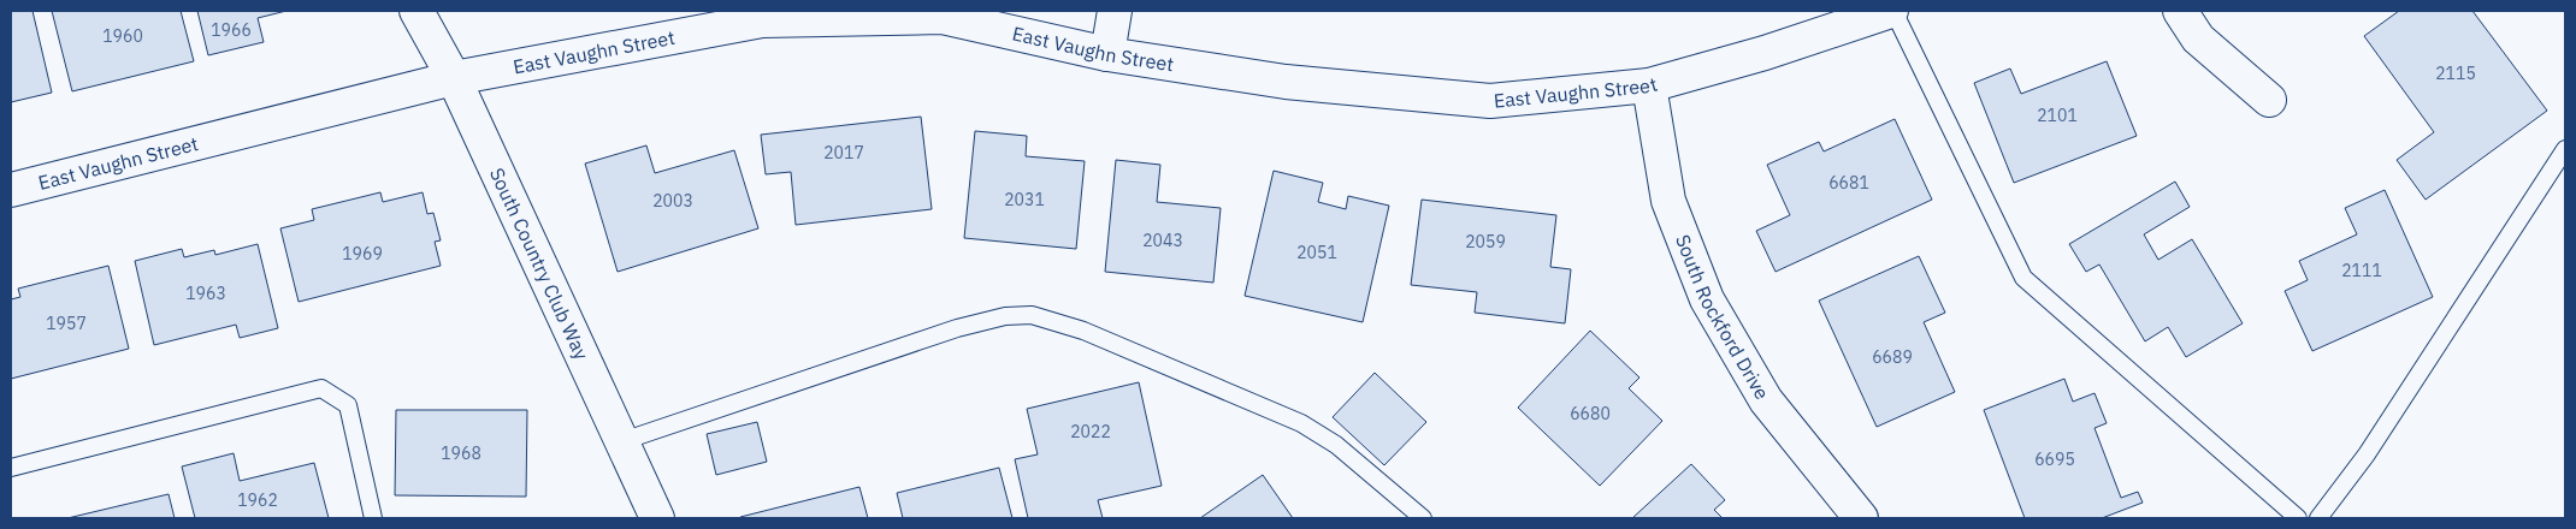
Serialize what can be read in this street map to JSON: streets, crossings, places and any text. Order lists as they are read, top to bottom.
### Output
{
  "streets": {
    "street": ["East Vaughn Street", "South Country Club Way", "South Rockford Drive"]
  },
  "crossings": [
    ["East Vaughn Street", "South Country Club Way"],
    ["East Vaughn Street", "South Rockford Drive"]
  ],
  "house_numbers": [
    "1966",
    "1960",
    "2115",
    "2101",
    "2017",
    "6681",
    "2031",
    "2003",
    "2043",
    "2059",
    "2051",
    "1969",
    "2111",
    "1963",
    "1957",
    "6689",
    "6680",
    "2022",
    "1968",
    "6695",
    "1962"
  ]
}
